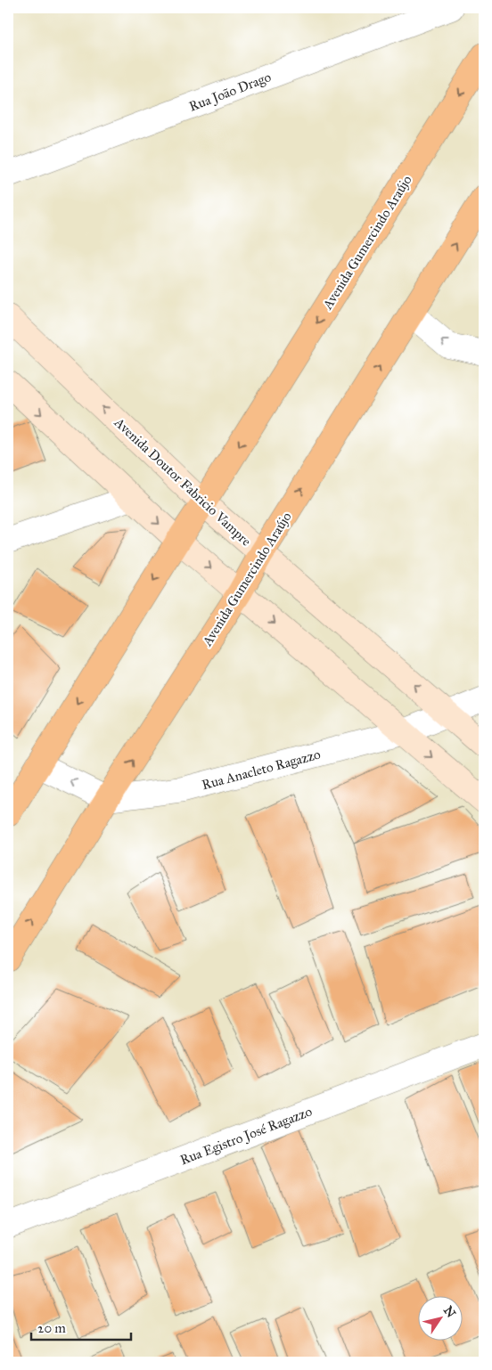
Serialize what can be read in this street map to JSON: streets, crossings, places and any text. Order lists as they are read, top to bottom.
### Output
{
  "streets": {
    "highway": ["Avenida Gumercindo Araújo"],
    "main road": ["Avenida Doutor Fabricio Vampre"],
    "street": ["Rua João Drago", "Rua Anacleto Ragazzo", "Rua Egistro José Ragazzo"]
  },
  "crossings": [
    ["Avenida Gumercindo Araújo", "Avenida Doutor Fabricio Vampre"],
    ["Avenida Gumercindo Araújo", "Rua Anacleto Ragazzo"],
    ["Avenida Doutor Fabricio Vampre", "Rua Anacleto Ragazzo"]
  ],
  "scale_bar": "20 m",
  "north": "top right"
}
